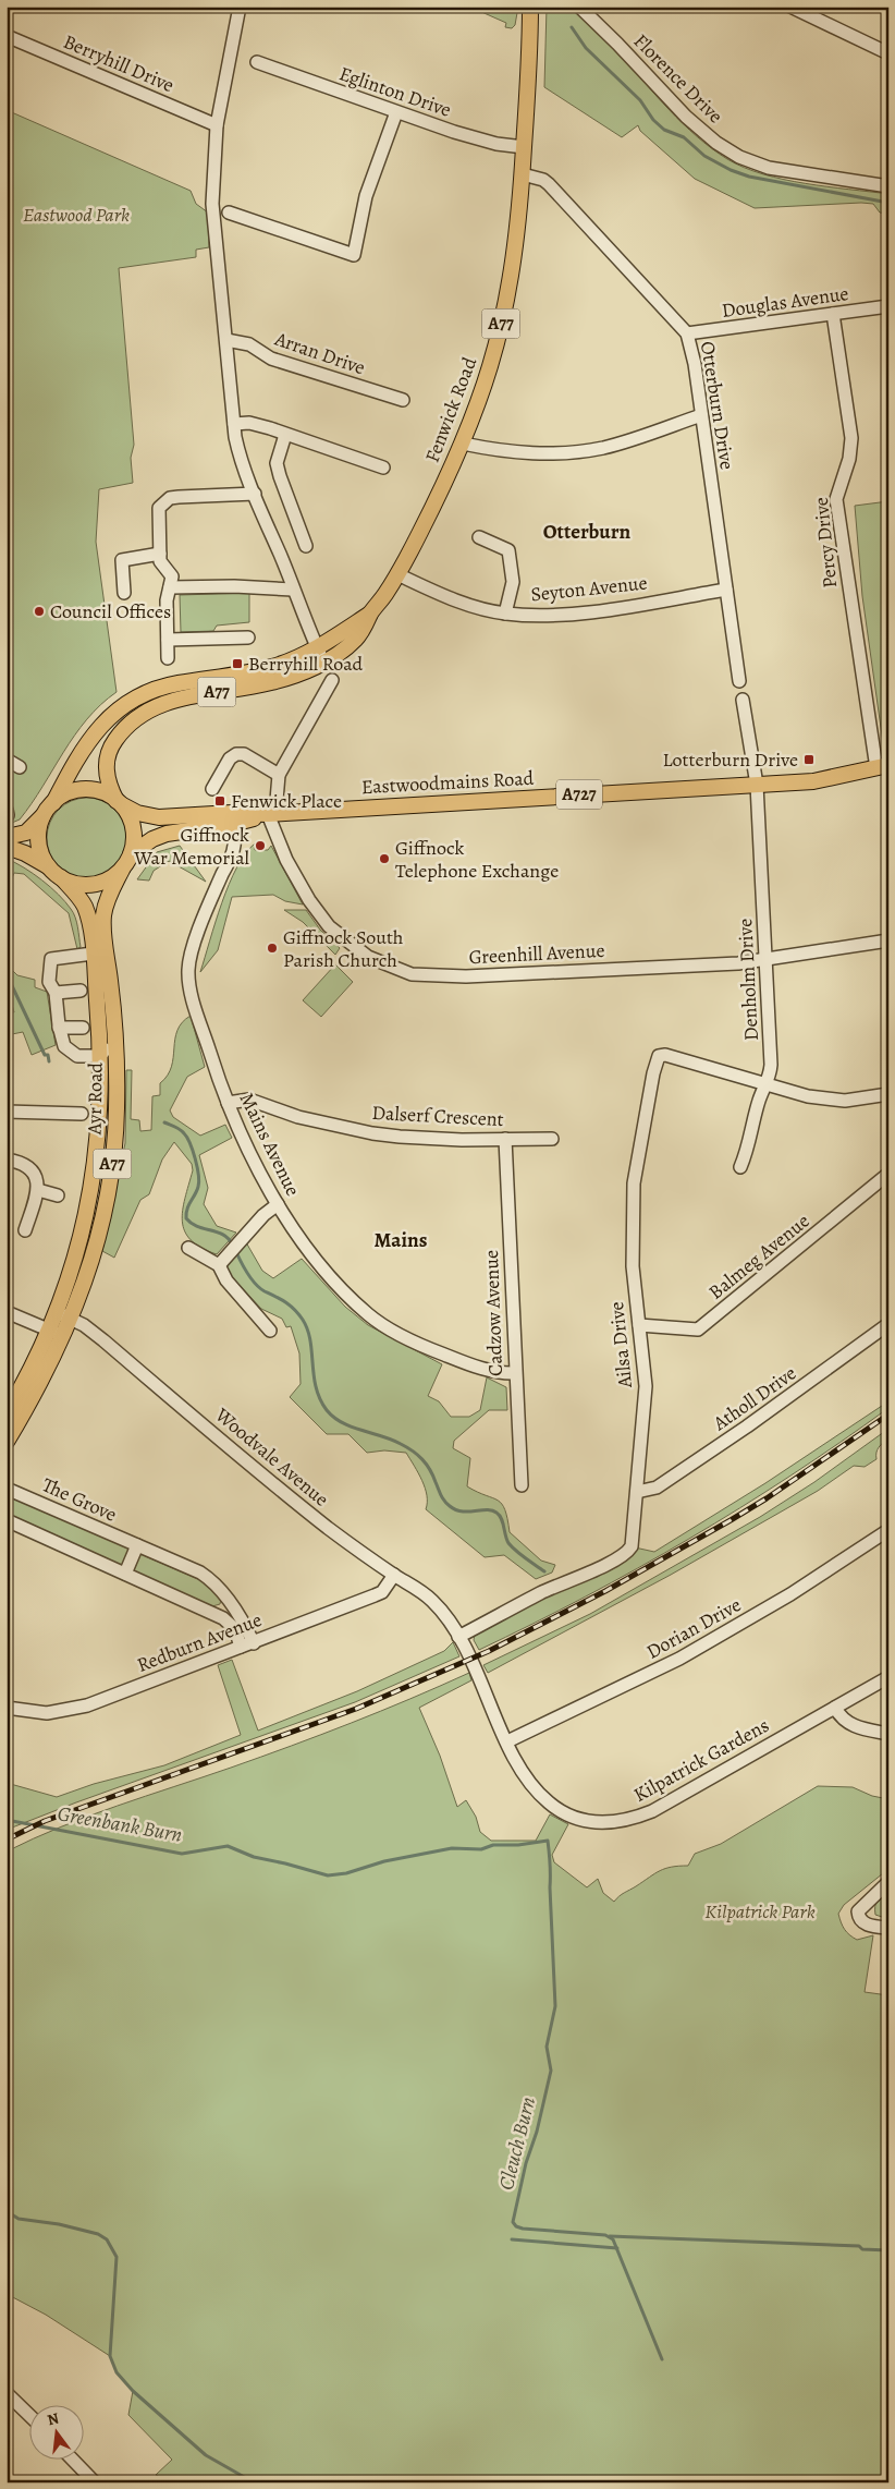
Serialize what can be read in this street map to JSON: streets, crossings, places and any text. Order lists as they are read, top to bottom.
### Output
{
  "streets": {
    "main road": [
      "A77",
      "Fenwick Road",
      "Eastwoodmains Road",
      "A727",
      "Ayr Road"
    ],
    "street": [
      "Berryhill Drive",
      "Florence Drive",
      "Eglinton Drive",
      "Douglas Avenue",
      "Arran Drive",
      "Otterburn Drive",
      "Percy Drive",
      "Seyton Avenue",
      "Greenhill Avenue",
      "Denholm Drive",
      "Dalserf Crescent",
      "Mains Avenue",
      "Balmeg Avenue",
      "Cadzow Avenue",
      "Ailsa Drive",
      "Atholl Drive",
      "Woodvale Avenue",
      "The Grove",
      "Dorian Drive",
      "Redburn Avenue",
      "Kilpatrick Gardens"
    ]
  },
  "crossings": [
    ["Eglinton Drive", "Fenwick Road"],
    ["Douglas Avenue", "Otterburn Drive"],
    ["Douglas Avenue", "Percy Drive"],
    ["Otterburn Drive", "Fenwick Road"],
    ["Otterburn Drive", "Seyton Avenue"],
    ["Fenwick Road", "Seyton Avenue"],
    ["Fenwick Road", "Eastwoodmains Road"],
    ["Fenwick Road", "Ayr Road"],
    ["Percy Drive", "Eastwoodmains Road"],
    ["Eastwoodmains Road", "Greenhill Avenue"],
    ["Eastwoodmains Road", "Denholm Drive"],
    ["Eastwoodmains Road", "Ayr Road"],
    ["Eastwoodmains Road", "Mains Avenue"],
    ["Greenhill Avenue", "Denholm Drive"],
    ["Denholm Drive", "Ailsa Drive"],
    ["Ayr Road", "Woodvale Avenue"],
    ["Dalserf Crescent", "Mains Avenue"],
    ["Dalserf Crescent", "Cadzow Avenue"],
    ["Mains Avenue", "Cadzow Avenue"],
    ["Balmeg Avenue", "Ailsa Drive"],
    ["Ailsa Drive", "Atholl Drive"],
    ["Ailsa Drive", "Woodvale Avenue"],
    ["Ailsa Drive", "Kilpatrick Gardens"],
    ["Woodvale Avenue", "Redburn Avenue"],
    ["Woodvale Avenue", "Kilpatrick Gardens"],
    ["The Grove", "Redburn Avenue"],
    ["Dorian Drive", "Kilpatrick Gardens"]
  ],
  "districts": ["Otterburn", "Mains"],
  "water": ["Greenbank Burn", "Cleuch Burn"],
  "parks": ["Eastwood Park", "Kilpatrick Park"],
  "places": {
    "other": [
      "Council Offices",
      "Giffnock War Memorial",
      "Giffnock Telephone Exchange",
      "Giffnock South Parish Church"
    ],
    "transit": ["Berryhill Road", "Lotterburn Drive", "Fenwick Place"]
  },
  "north": "top"
}
